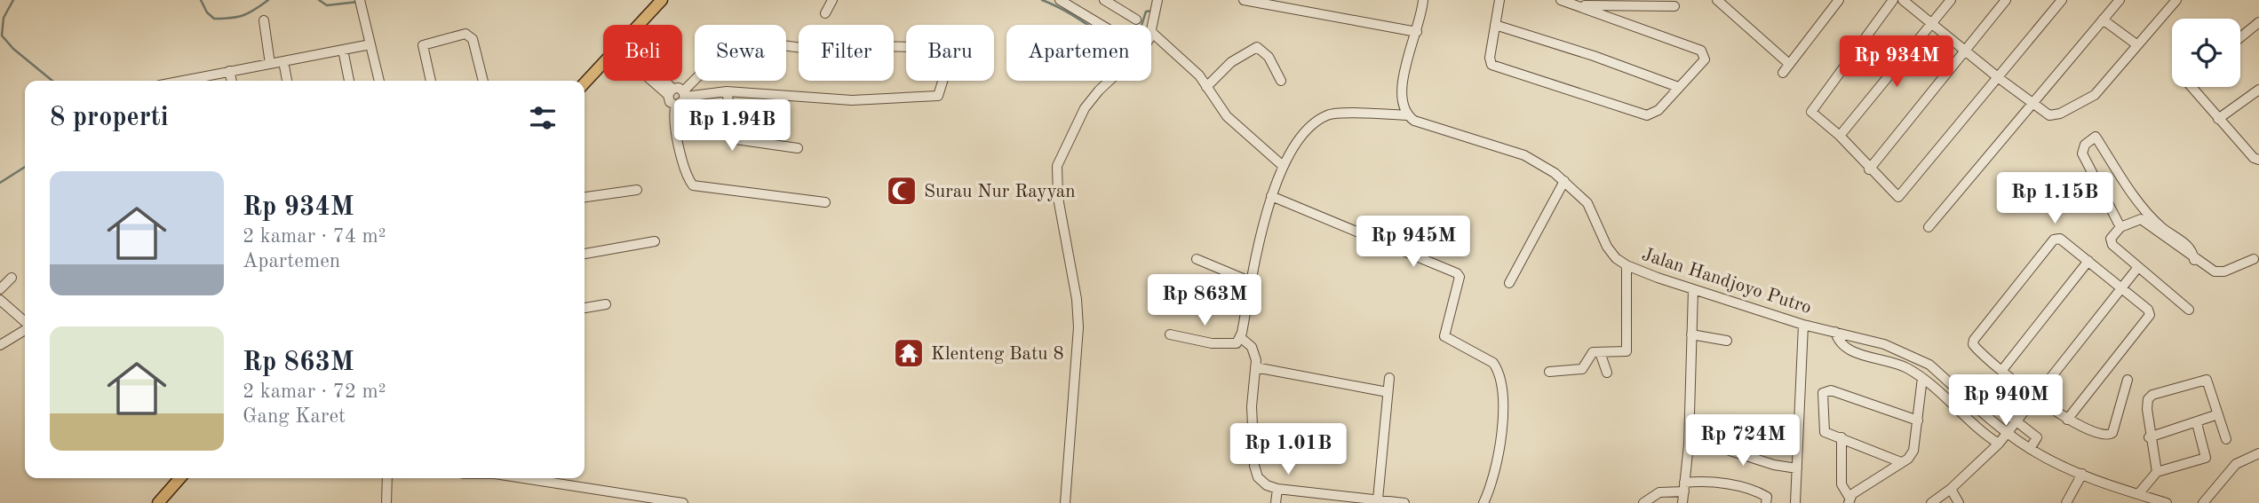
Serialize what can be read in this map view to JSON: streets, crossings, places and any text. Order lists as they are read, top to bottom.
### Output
{
  "streets": {
    "street": ["Jalan Handjoyo Putro"]
  },
  "places": {
    "mosque": ["Surau Nur Rayyan"],
    "temple": ["Klenteng Batu 8"]
  },
  "page": {
    "chip": [
      "Beli",
      "Sewa",
      "Filter",
      "Baru",
      "Apartemen"
    ],
    "price": [
      "Rp 934M",
      "Rp 1.94B",
      "Rp 1.15B",
      "Rp 945M",
      "Rp 863M",
      "Rp 940M",
      "Rp 724M",
      "Rp 1.01B"
    ],
    "heading": "8 properti",
    "list": [
      {
        "name": "Rp 934M",
        "note": "2 kamar · 74 m² · Apartemen"
      },
      {
        "name": "Rp 863M",
        "note": "2 kamar · 72 m² · Gang Karet"
      }
    ]
  }
}
